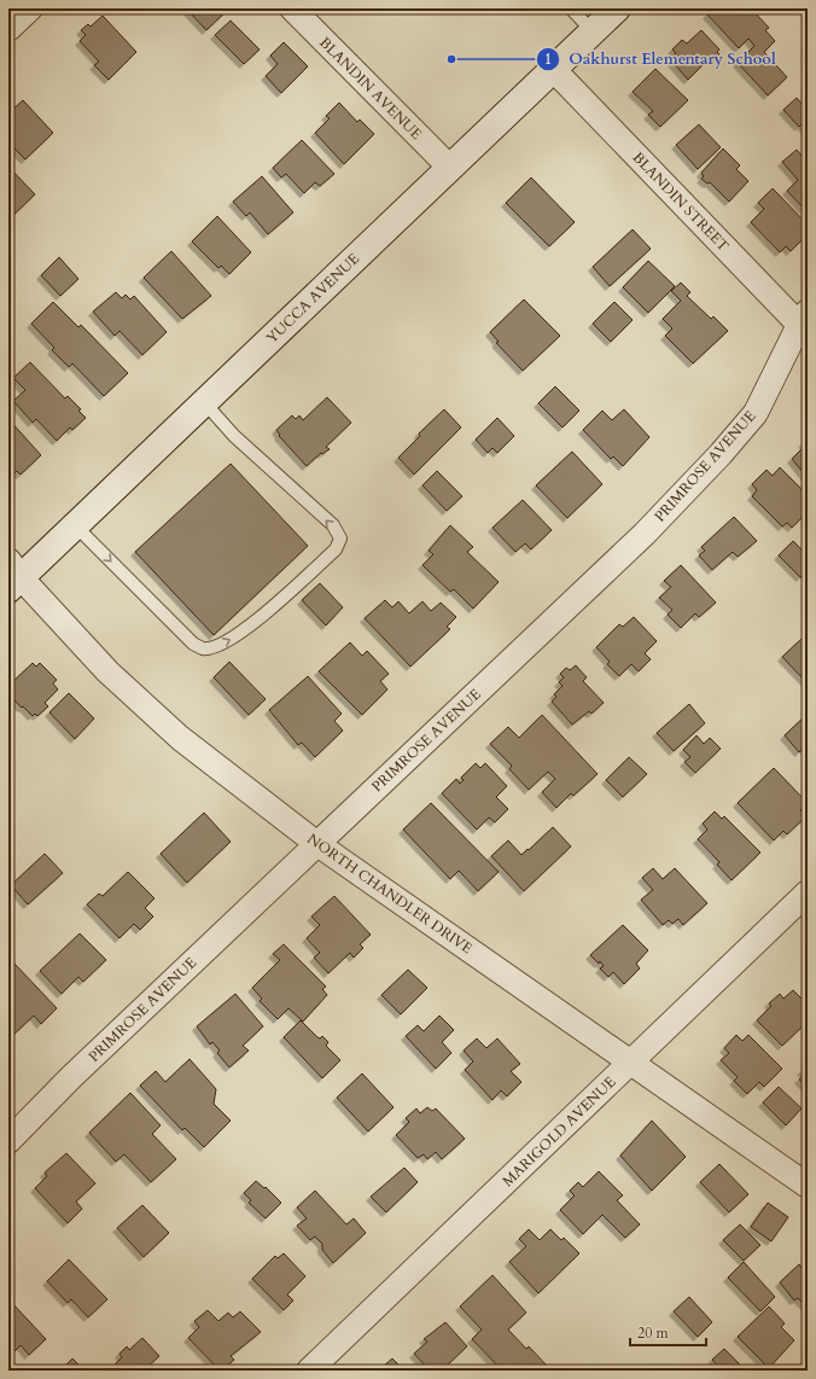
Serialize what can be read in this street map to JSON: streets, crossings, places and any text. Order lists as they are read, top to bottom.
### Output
{
  "streets": {
    "street": [
      "BLANDIN AVENUE",
      "BLANDIN STREET",
      "YUCCA AVENUE",
      "PRIMROSE AVENUE",
      "NORTH CHANDLER DRIVE",
      "MARIGOLD AVENUE"
    ]
  },
  "crossings": [
    ["BLANDIN AVENUE", "YUCCA AVENUE"],
    ["BLANDIN STREET", "YUCCA AVENUE"],
    ["BLANDIN STREET", "PRIMROSE AVENUE"],
    ["YUCCA AVENUE", "NORTH CHANDLER DRIVE"],
    ["PRIMROSE AVENUE", "NORTH CHANDLER DRIVE"],
    ["NORTH CHANDLER DRIVE", "MARIGOLD AVENUE"]
  ],
  "places": ["Oakhurst Elementary School"],
  "scale_bar": "20 m"
}
